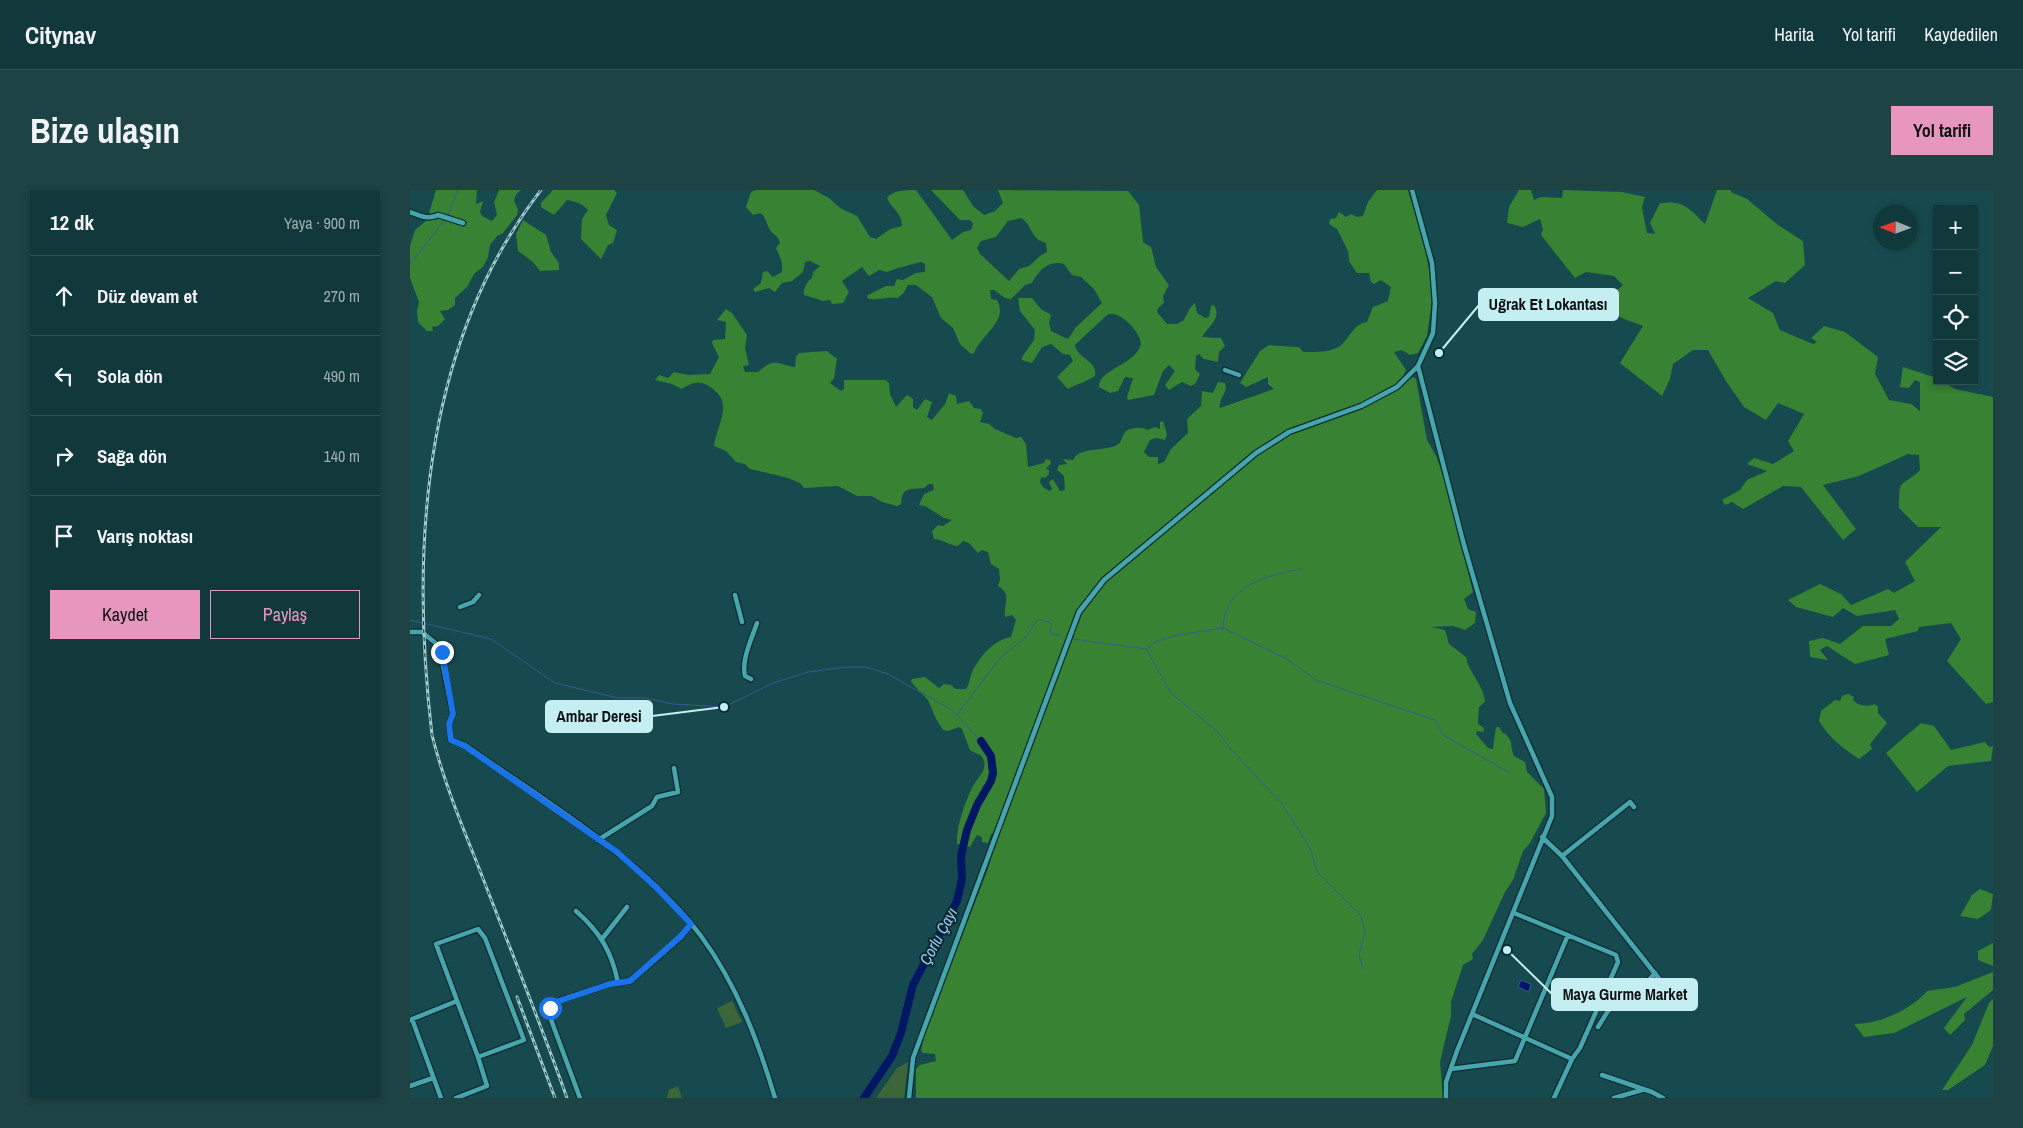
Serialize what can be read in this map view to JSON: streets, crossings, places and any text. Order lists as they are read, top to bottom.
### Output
{
  "water": ["Çorlu Çayı"],
  "places": ["Uğrak Et Lokantası", "Ambar Deresi", "Maya Gurme Market"],
  "north": "left",
  "page": {
    "header": "Citynav",
    "nav": ["Harita", "Yol tarifi", "Kaydedilen"],
    "buttons": [
      "Yol tarifi",
      ["Kaydet", "Paylaş"]
    ],
    "title": "Bize ulaşın",
    "heading": ["12 dk", "Yaya · 900 m"],
    "map_buttons": ["+", "−"],
    "list": [
      ["Düz devam et", "270 m"],
      ["Sola dön", "490 m"],
      ["Sağa dön", "140 m"],
      "Varış noktası"
    ]
  }
}
